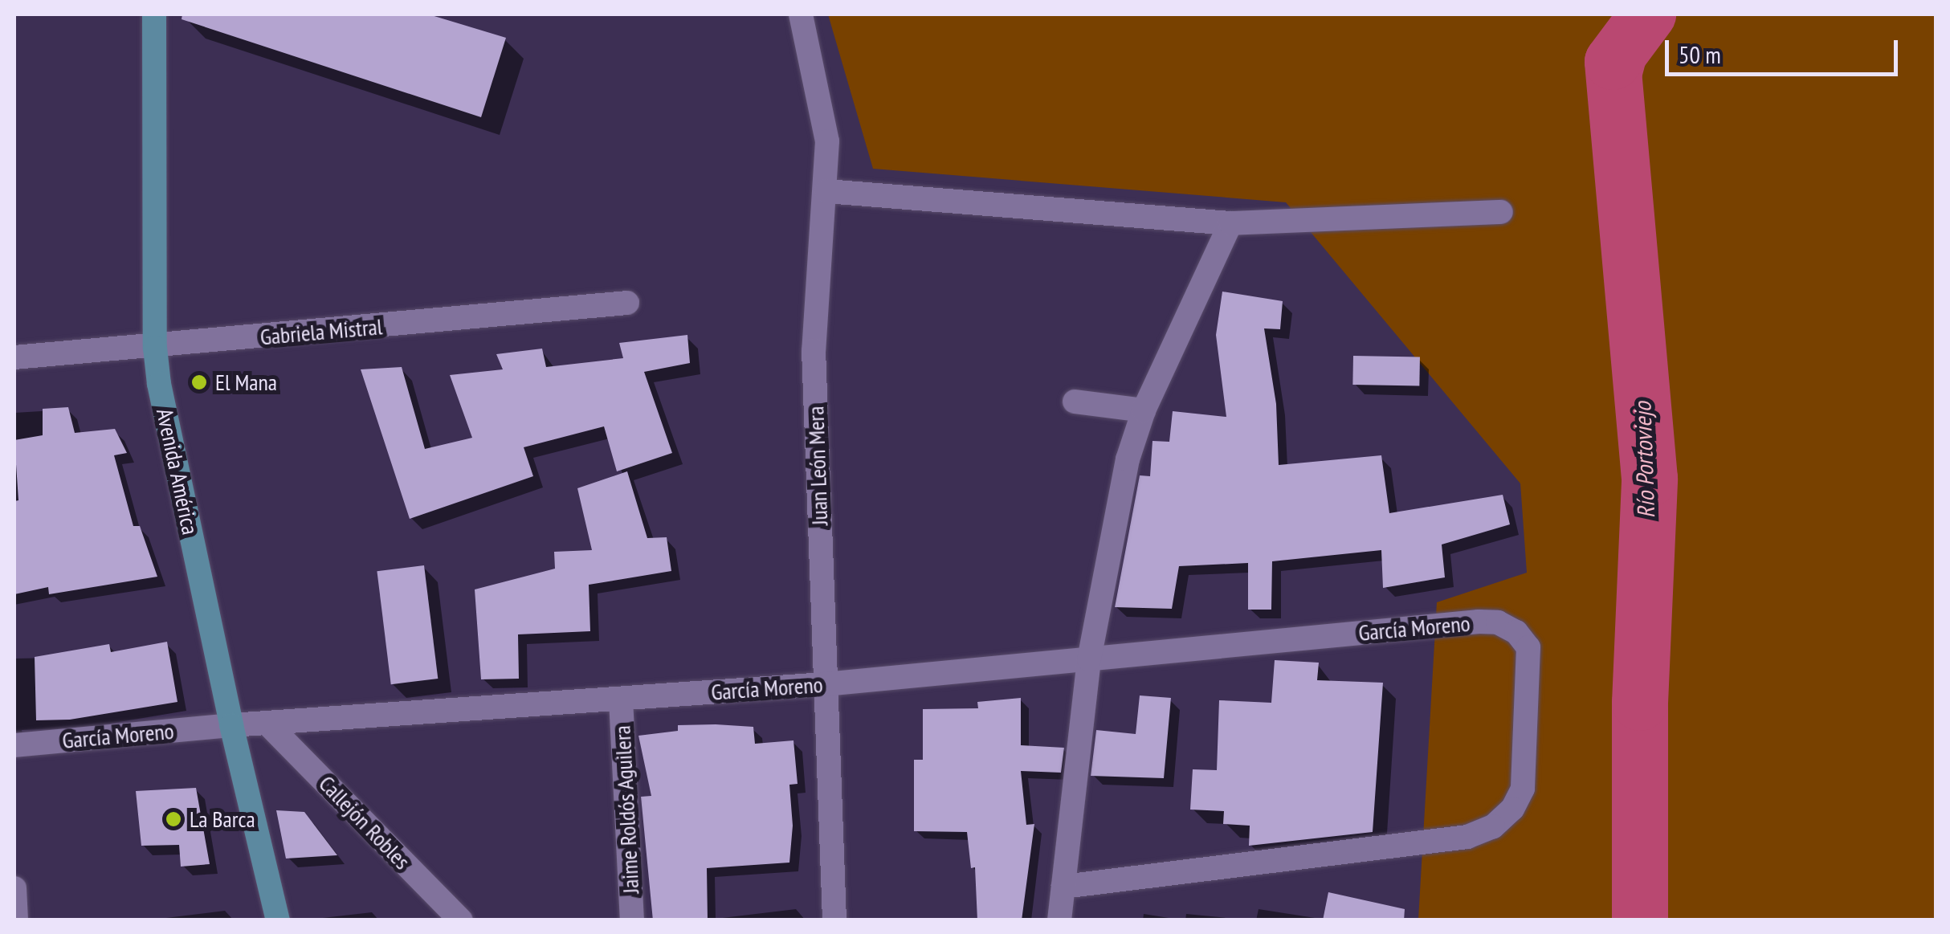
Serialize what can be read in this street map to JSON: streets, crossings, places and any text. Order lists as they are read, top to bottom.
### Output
{
  "streets": {
    "street": [
      "Gabriela Mistral",
      "Juan León Mera",
      "Avenida América",
      "García Moreno",
      "Jaime Roldós Aguilera",
      "Callejón Robles"
    ]
  },
  "crossings": [
    ["Gabriela Mistral", "Avenida América"],
    ["Juan León Mera", "García Moreno"],
    ["Avenida América", "García Moreno"],
    ["García Moreno", "Jaime Roldós Aguilera"],
    ["García Moreno", "Callejón Robles"]
  ],
  "water": ["Río Portoviejo"],
  "places": ["El Mana", "La Barca"],
  "scale_bar": "50 m"
}
